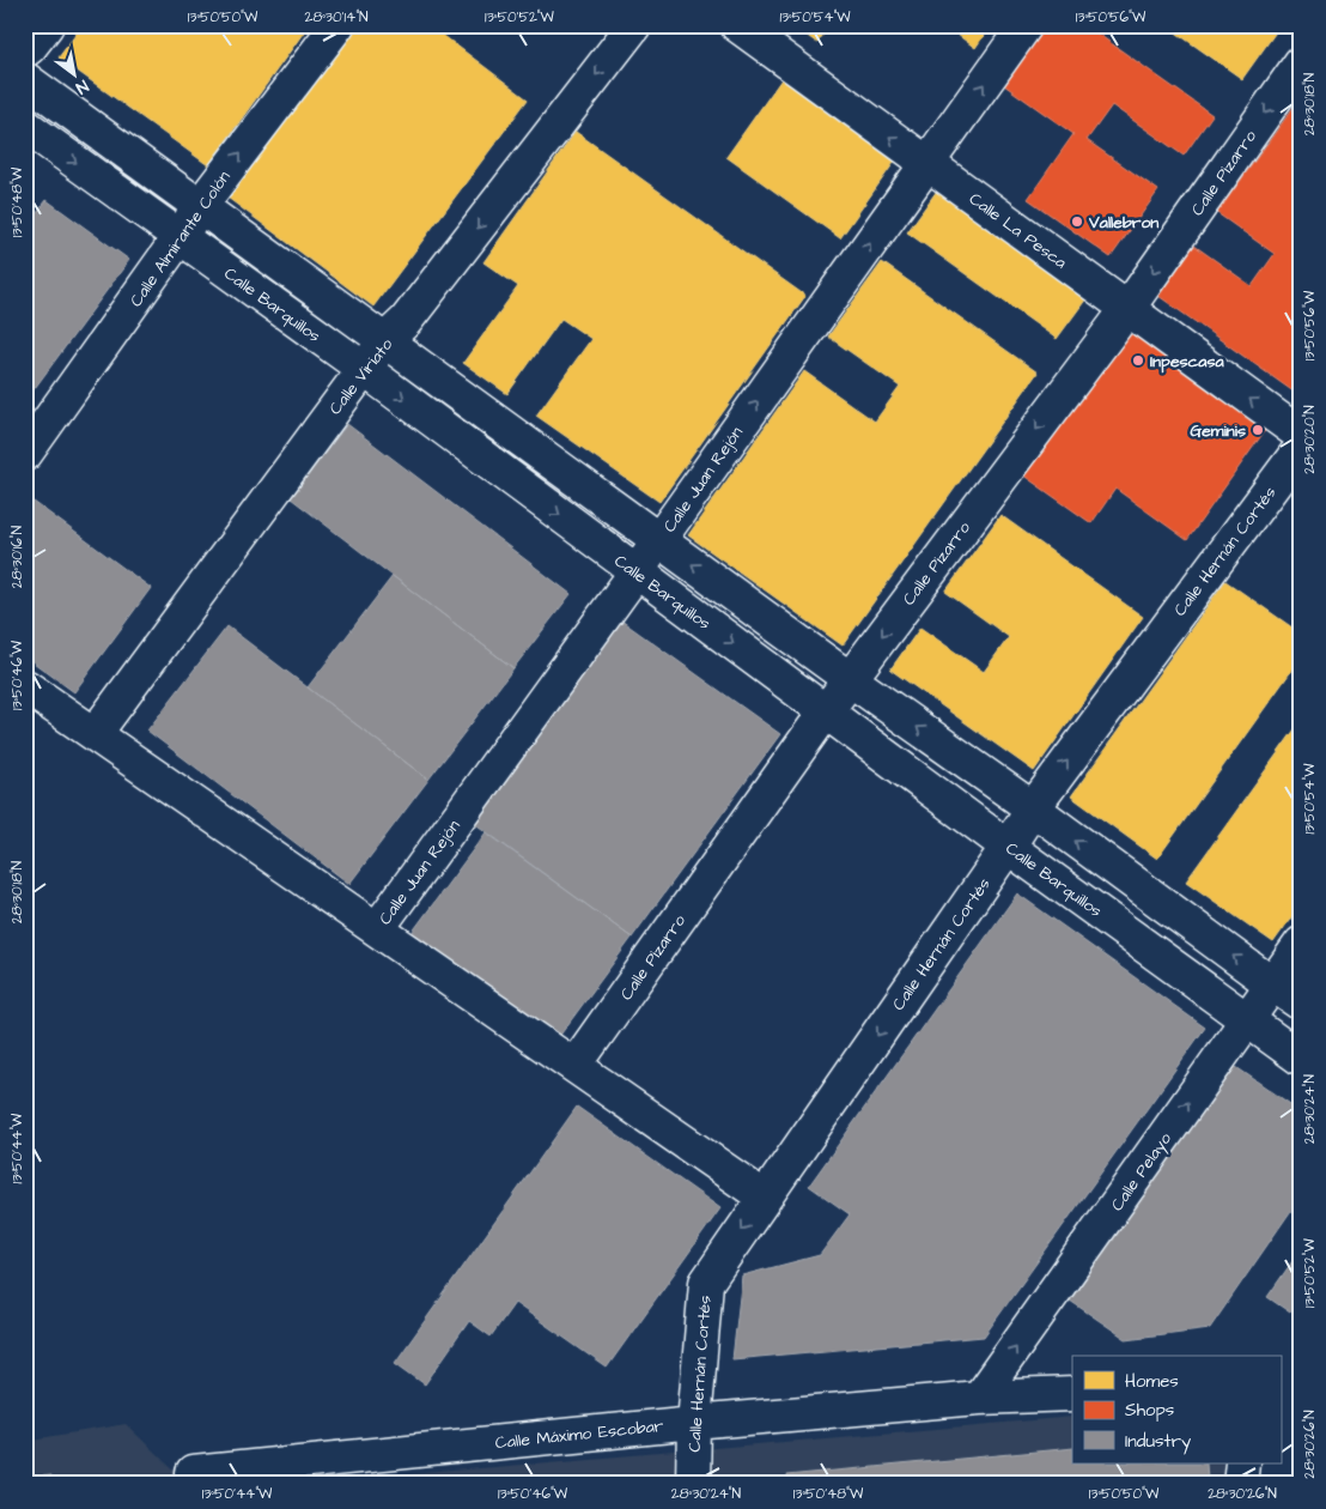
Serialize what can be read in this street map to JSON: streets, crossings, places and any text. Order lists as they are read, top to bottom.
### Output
{
  "streets": {
    "street": [
      "Calle Pizarro",
      "Calle La Pesca",
      "Calle Almirante Colón",
      "Calle Barquillos",
      "Calle Viriato",
      "Calle Juan Rejón",
      "Calle Hernán Cortés",
      "Calle Pelayo",
      "Calle Máximo Escobar"
    ]
  },
  "crossings": [
    ["Calle Pizarro", "Calle La Pesca"],
    ["Calle Pizarro", "Calle Barquillos"],
    ["Calle La Pesca", "Calle Juan Rejón"],
    ["Calle Almirante Colón", "Calle Barquillos"],
    ["Calle Barquillos", "Calle Viriato"],
    ["Calle Barquillos", "Calle Juan Rejón"],
    ["Calle Barquillos", "Calle Hernán Cortés"],
    ["Calle Barquillos", "Calle Pelayo"],
    ["Calle Hernán Cortés", "Calle Máximo Escobar"],
    ["Calle Pelayo", "Calle Máximo Escobar"]
  ],
  "one_way": [
    "Calle Pizarro",
    "Calle La Pesca",
    "Calle Almirante Colón",
    "Calle Viriato",
    "Calle Juan Rejón",
    "Calle Pelayo"
  ],
  "places": ["Vallebron", "Inpescasa", "Geminis"],
  "legend": ["Homes", "Shops", "Industry"],
  "north": "bottom right",
  "coordinates": [
    "13°50'50\"W",
    "28°30'14\"N",
    "13°50'52\"W",
    "13°50'54\"W",
    "13°50'56\"W",
    "28°30'18\"N",
    "13°50'48\"W",
    "28°30'20\"N",
    "28°30'16\"N",
    "13°50'46\"W",
    "28°30'24\"N",
    "13°50'44\"W",
    "28°30'26\"N"
  ]
}
